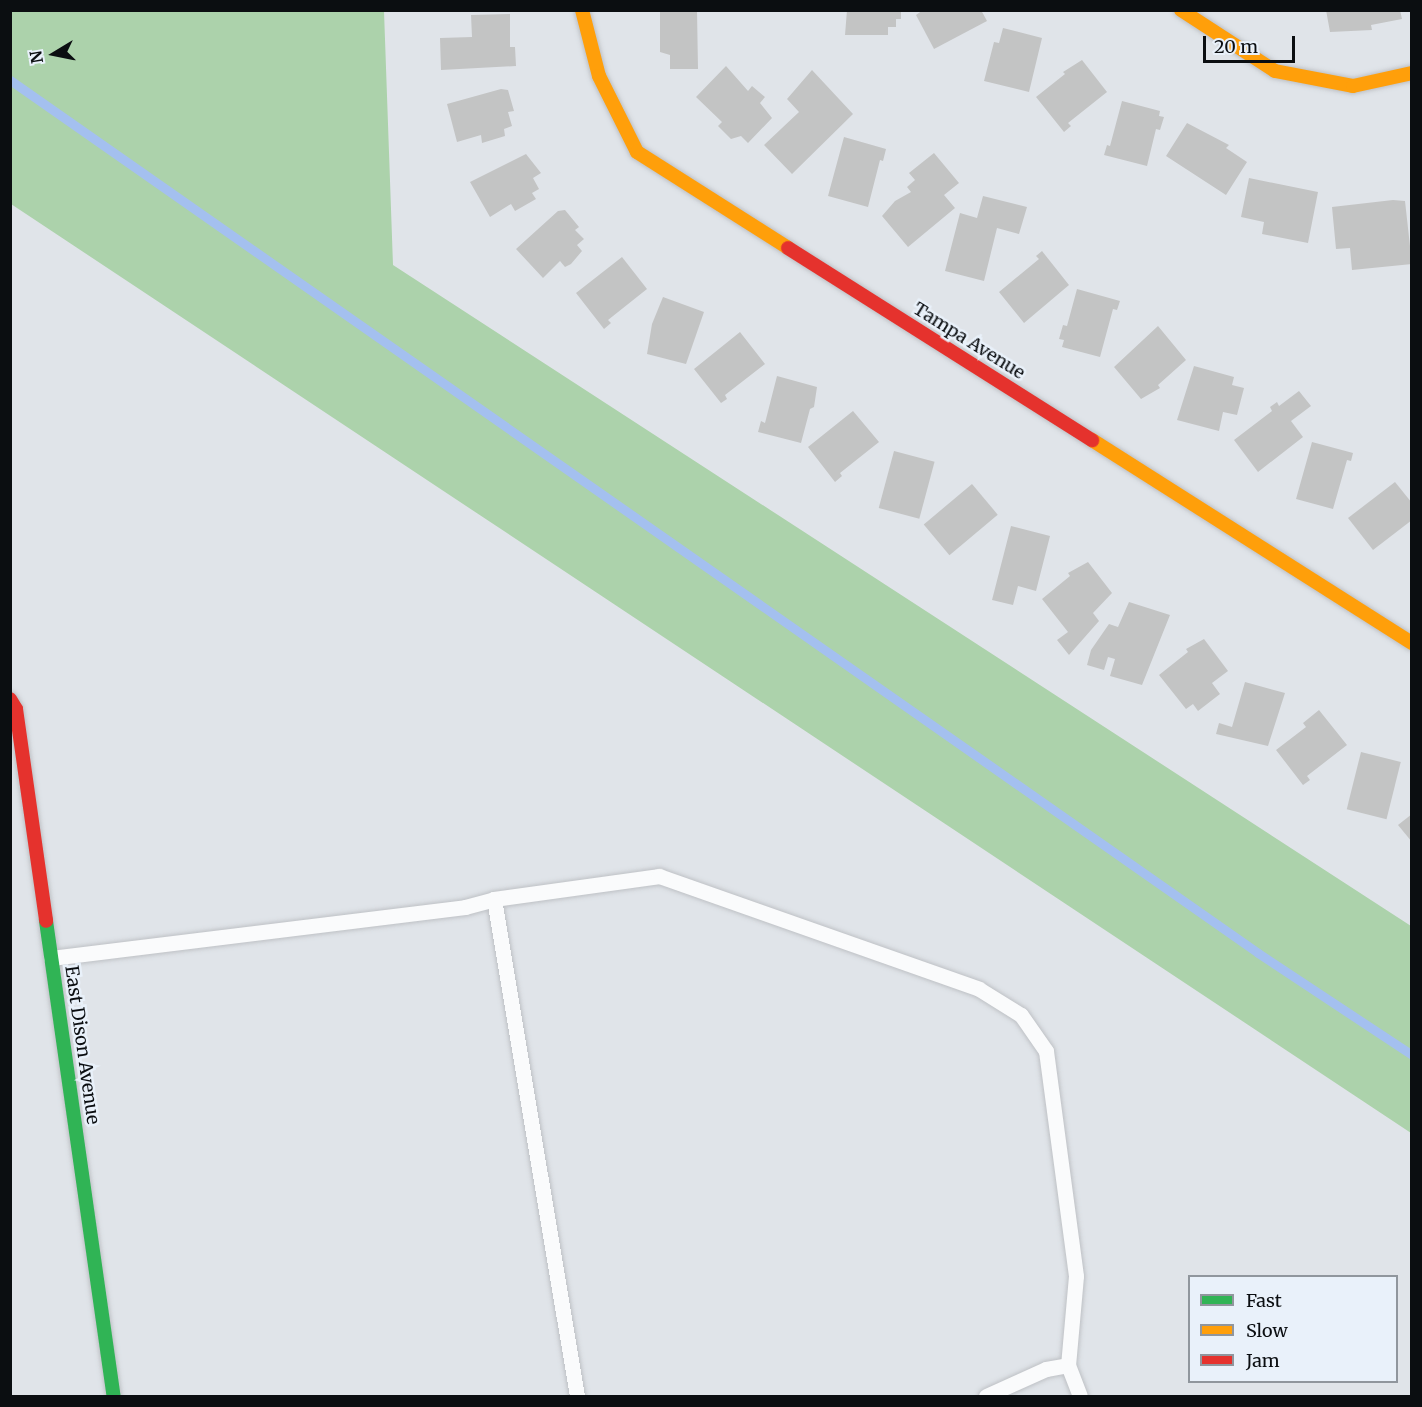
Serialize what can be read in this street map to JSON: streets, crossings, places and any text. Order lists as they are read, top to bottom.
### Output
{
  "streets": {
    "street": ["Tampa Avenue", "East Dison Avenue"]
  },
  "legend": ["Fast", "Slow", "Jam"],
  "scale_bar": "20 m",
  "north": "left"
}
